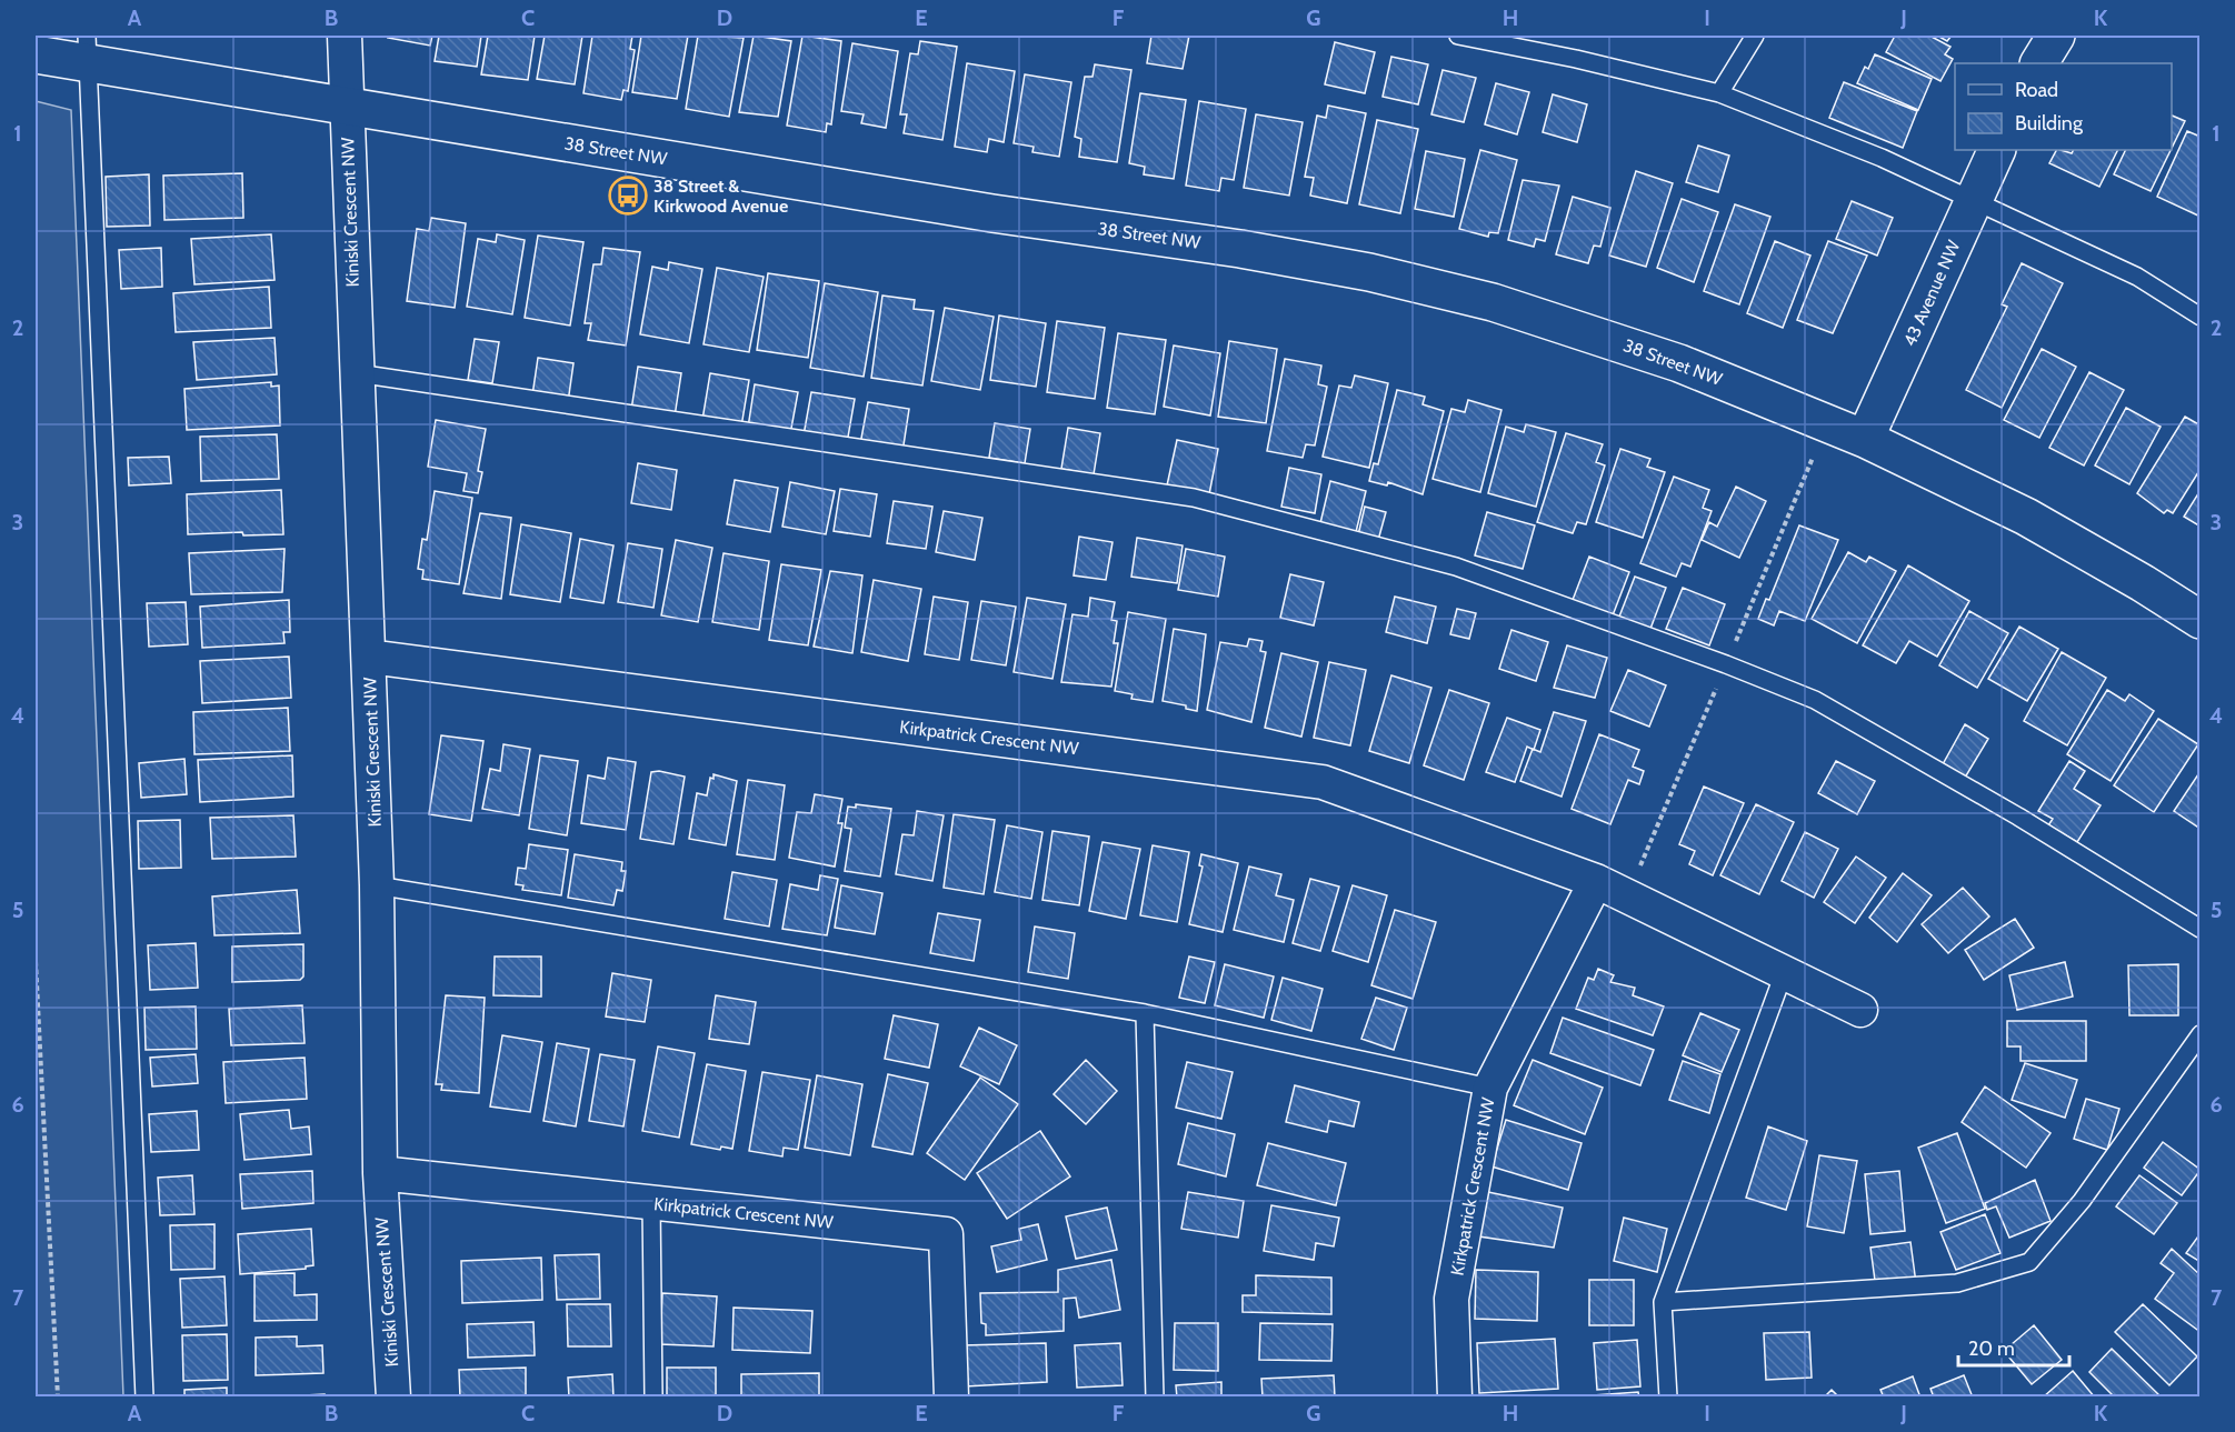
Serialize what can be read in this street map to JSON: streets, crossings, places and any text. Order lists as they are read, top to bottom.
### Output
{
  "streets": {
    "street": [
      "38 Street NW",
      "Kiniski Crescent NW",
      "43 Avenue NW",
      "Kirkpatrick Crescent NW"
    ]
  },
  "crossings": [
    ["38 Street NW", "Kiniski Crescent NW"],
    ["38 Street NW", "43 Avenue NW"],
    ["Kiniski Crescent NW", "Kirkpatrick Crescent NW"]
  ],
  "places": {
    "bus stop": ["38 Street & Kirkwood Avenue"]
  },
  "legend": ["Road", "Building"],
  "scale_bar": "20 m",
  "grid": {
    "columns": [
      "A",
      "B",
      "C",
      "D",
      "E",
      "F",
      "G",
      "H",
      "I",
      "J",
      "K"
    ],
    "rows": [
      "1",
      "2",
      "3",
      "4",
      "5",
      "6",
      "7"
    ]
  }
}
